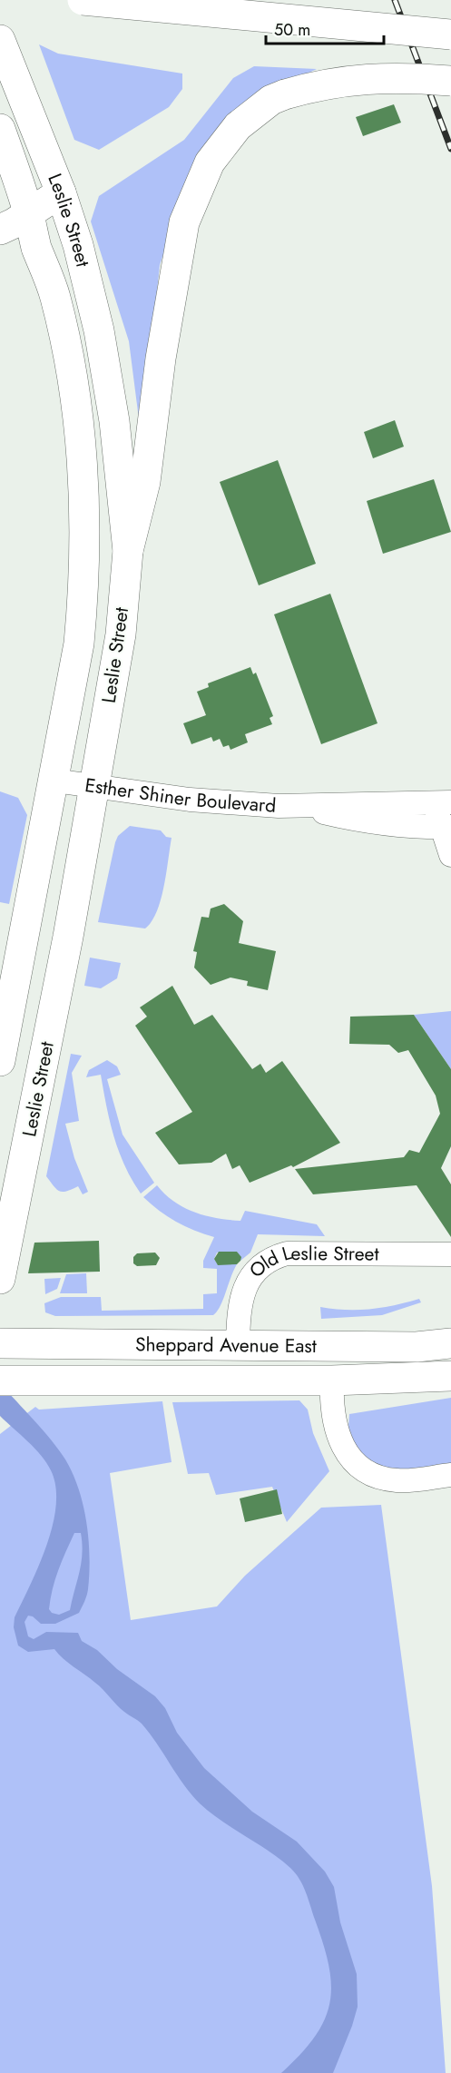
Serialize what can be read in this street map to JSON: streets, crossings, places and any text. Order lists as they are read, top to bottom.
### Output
{
  "streets": {
    "main road": ["Leslie Street", "Sheppard Avenue East"],
    "street": ["Esther Shiner Boulevard", "Old Leslie Street"]
  },
  "crossings": [
    ["Leslie Street", "Esther Shiner Boulevard"],
    ["Old Leslie Street", "Sheppard Avenue East"]
  ],
  "scale_bar": "50 m"
}
